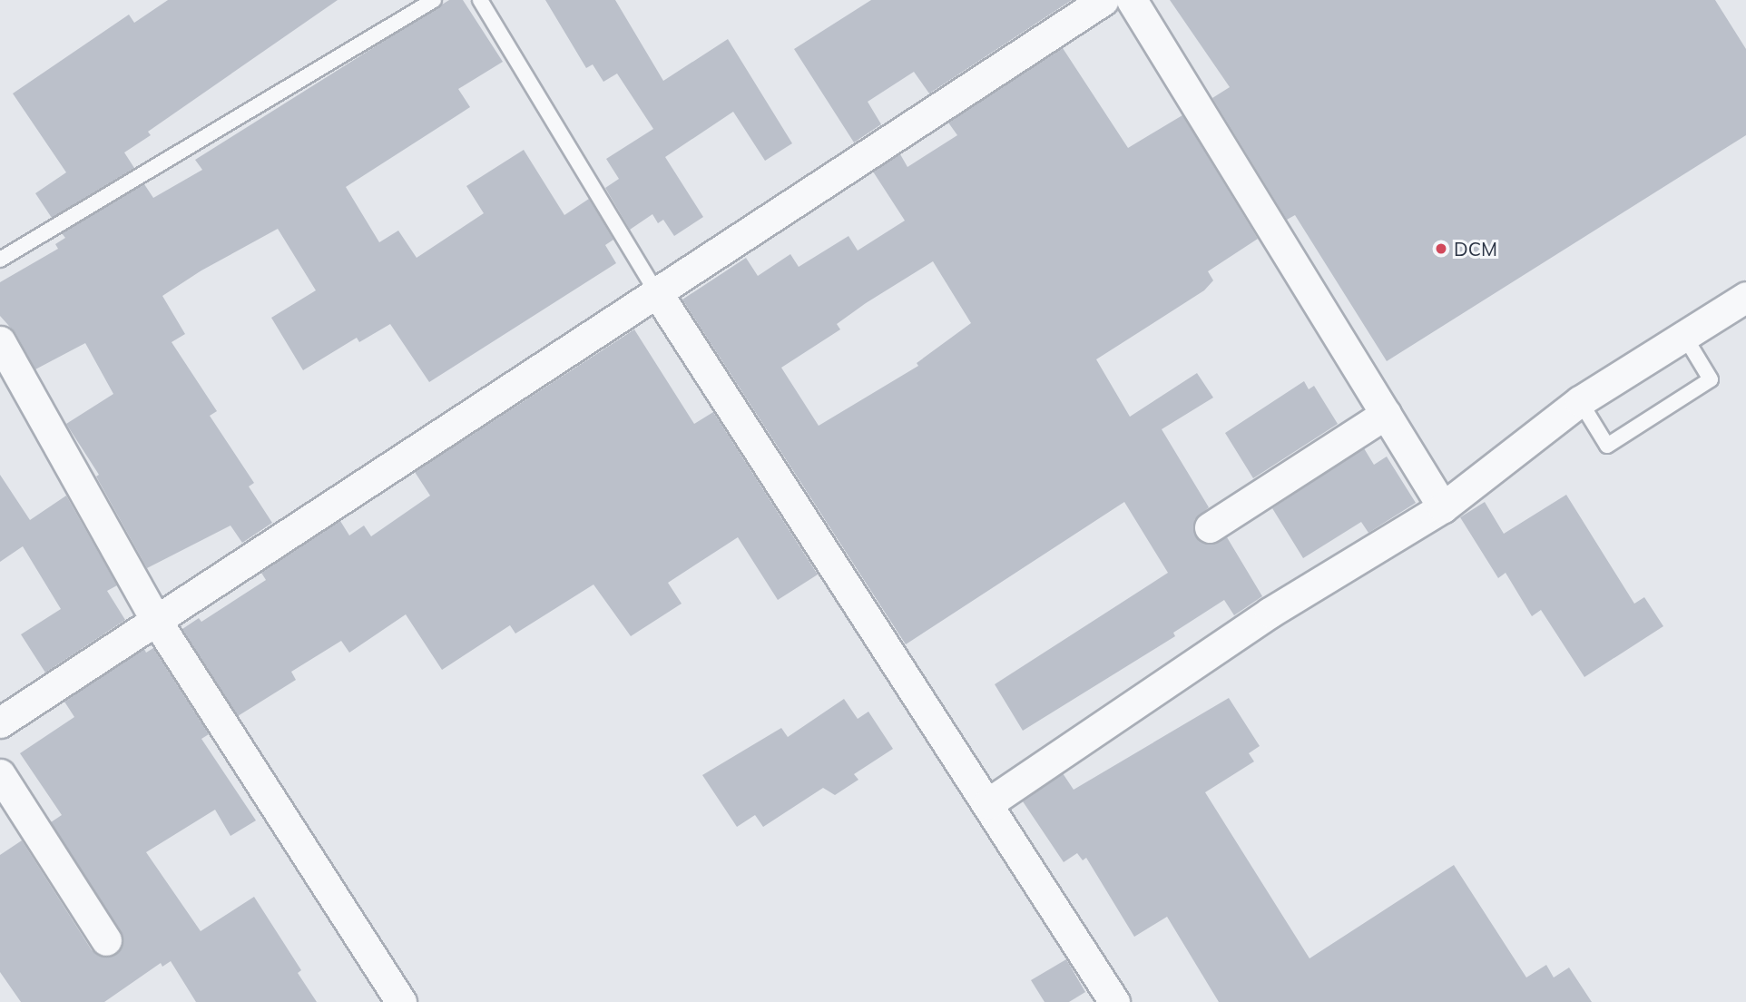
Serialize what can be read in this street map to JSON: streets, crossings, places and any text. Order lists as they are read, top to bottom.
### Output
{
  "places": ["DCM"]
}
